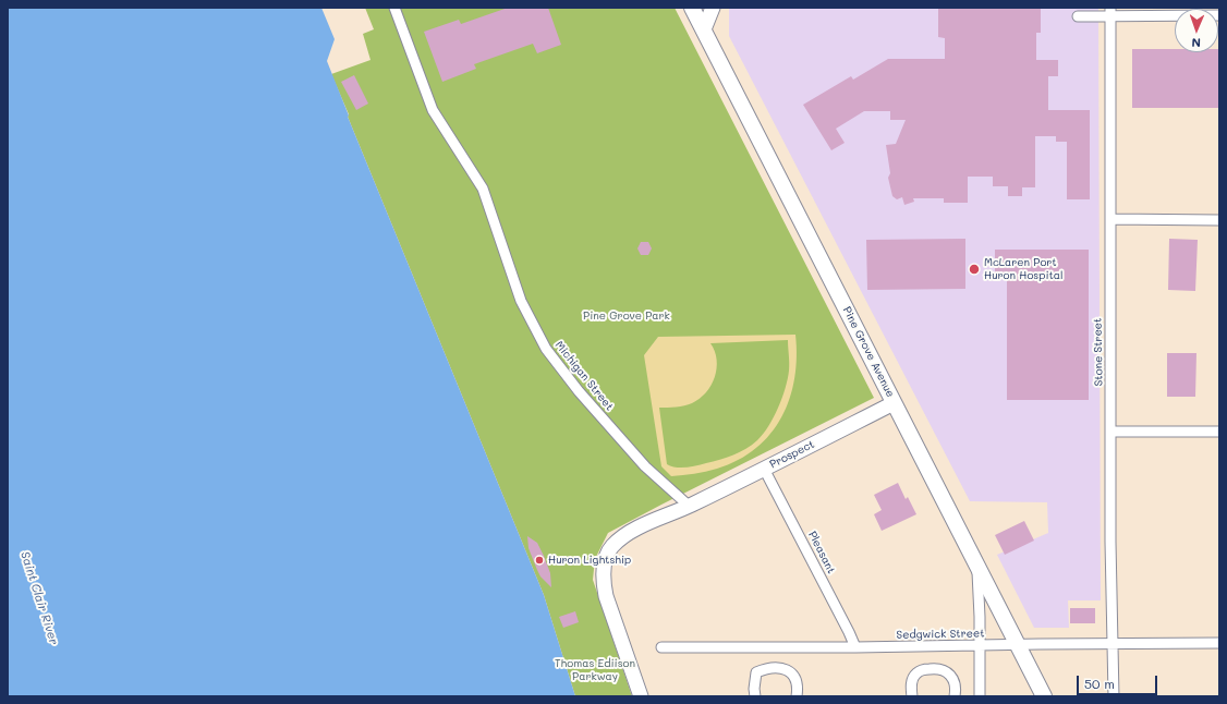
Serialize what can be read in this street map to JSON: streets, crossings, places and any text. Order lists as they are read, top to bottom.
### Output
{
  "streets": {
    "main road": ["Pine Grove Avenue"],
    "street": [
      "Stone Street",
      "Michigan Street",
      "Prospect",
      "Pleasant",
      "Sedgwick Street"
    ]
  },
  "crossings": [
    ["Pine Grove Avenue", "Prospect"],
    ["Pine Grove Avenue", "Sedgwick Street"],
    ["Stone Street", "Sedgwick Street"],
    ["Michigan Street", "Prospect"],
    ["Prospect", "Pleasant"],
    ["Pleasant", "Sedgwick Street"]
  ],
  "water": ["Saint Clair River"],
  "parks": ["Pine Grove Park", "Thomas Ediison Parkway"],
  "places": ["McLaren Port Huron Hospital", "Huron Lightship"],
  "scale_bar": "50 m",
  "north": "bottom"
}
